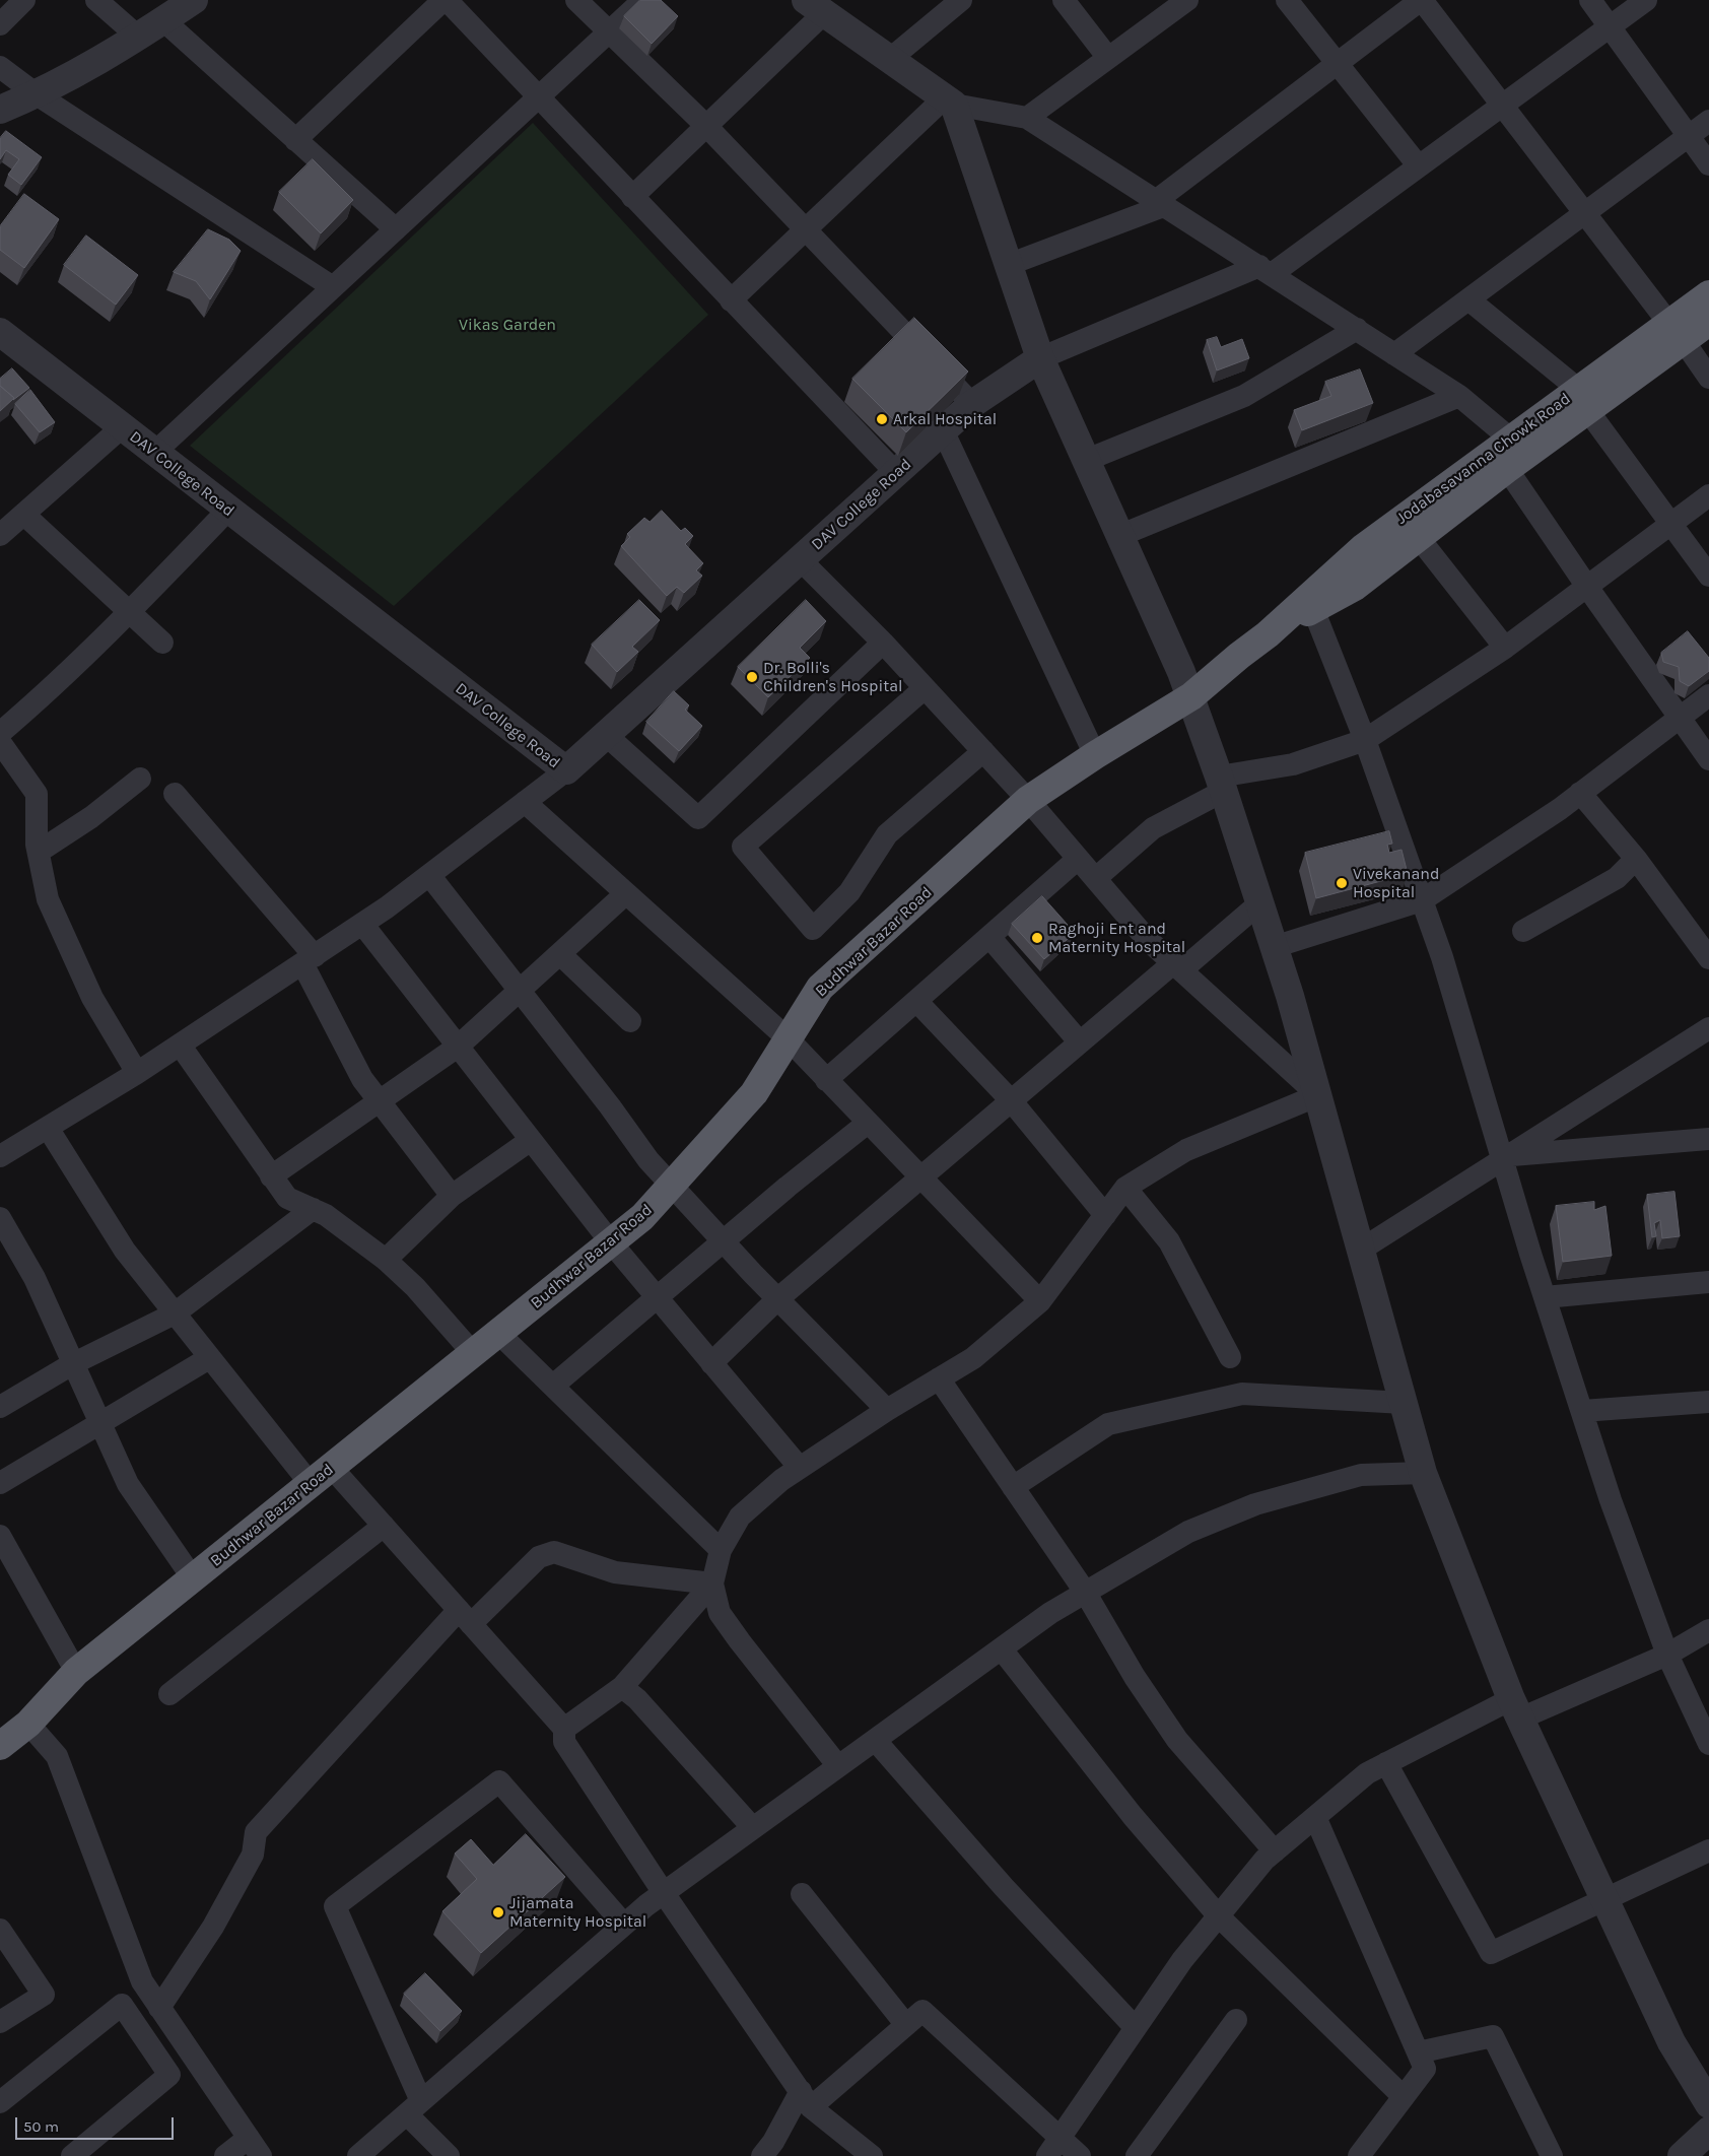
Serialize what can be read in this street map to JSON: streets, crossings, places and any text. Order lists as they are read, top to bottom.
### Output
{
  "streets": {
    "highway": ["Jodabasavanna Chowk Road", "Budhwar Bazar Road"],
    "street": ["DAV College Road"]
  },
  "crossings": [
    ["Jodabasavanna Chowk Road", "Budhwar Bazar Road"]
  ],
  "parks": ["Vikas Garden"],
  "places": [
    "Arkal Hospital",
    "Dr. Bolli's Children's Hospital",
    "Vivekanand Hospital",
    "Raghoji Ent and Maternity Hospital",
    "Jijamata Maternity Hospital"
  ],
  "scale_bar": "50 m"
}
